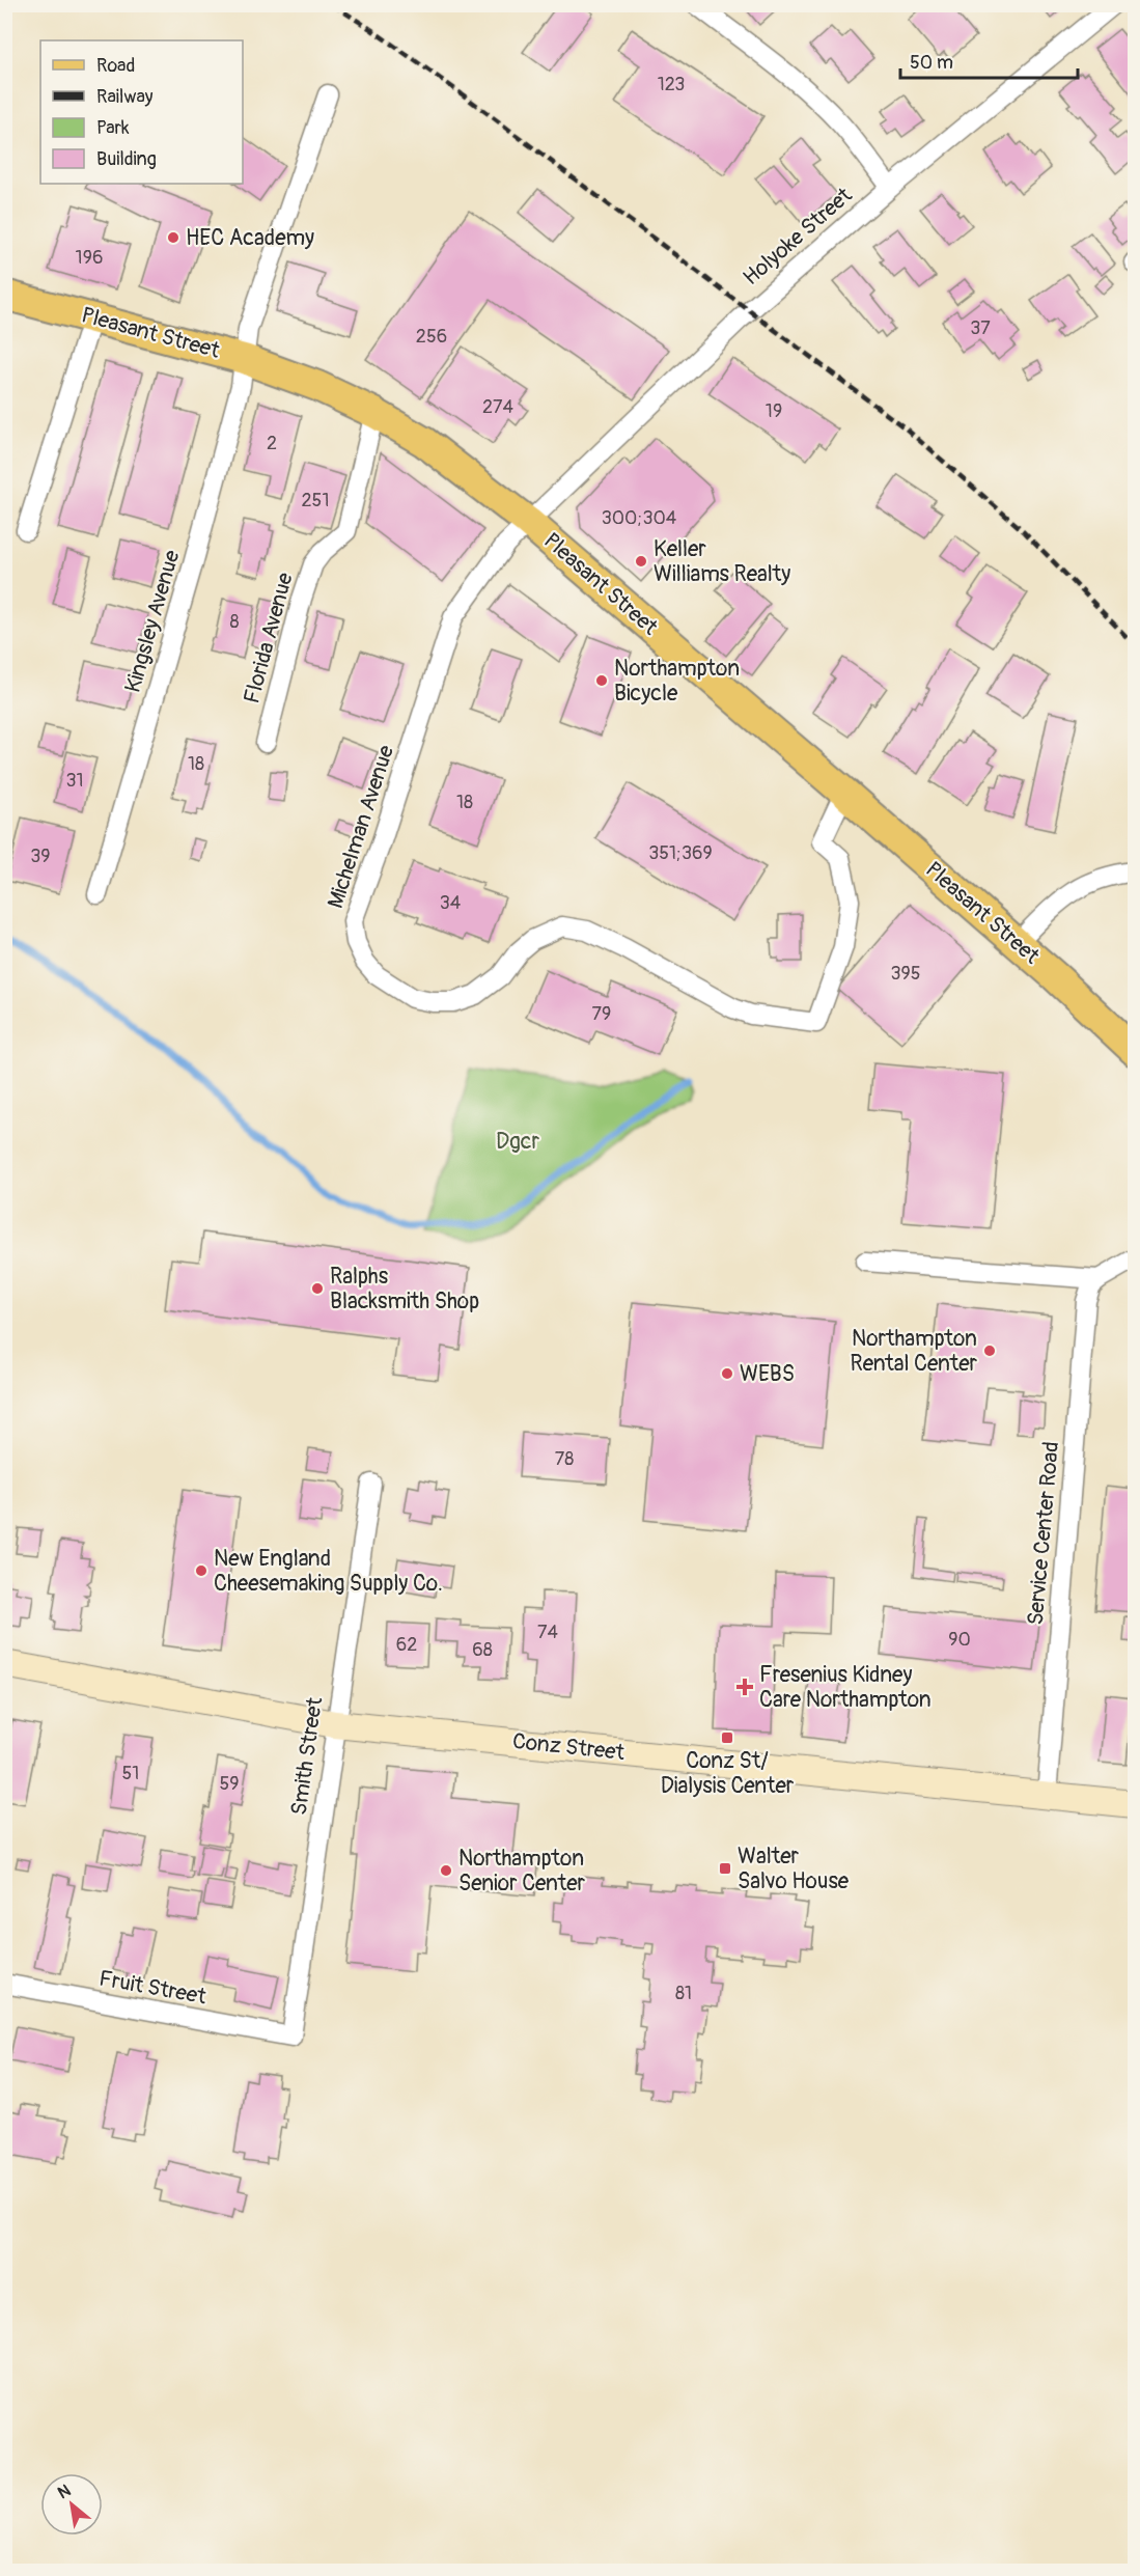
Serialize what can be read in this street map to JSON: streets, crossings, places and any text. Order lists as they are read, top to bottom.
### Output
{
  "streets": {
    "main road": ["Pleasant Street", "Conz Street"],
    "street": [
      "Holyoke Street",
      "Kingsley Avenue",
      "Florida Avenue",
      "Michelman Avenue",
      "Service Center Road",
      "Smith Street",
      "Fruit Street"
    ]
  },
  "crossings": [
    ["Holyoke Street", "Pleasant Street"],
    ["Holyoke Street", "Michelman Avenue"],
    ["Pleasant Street", "Kingsley Avenue"],
    ["Pleasant Street", "Florida Avenue"],
    ["Pleasant Street", "Michelman Avenue"],
    ["Service Center Road", "Conz Street"],
    ["Conz Street", "Smith Street"],
    ["Smith Street", "Fruit Street"]
  ],
  "parks": ["Dgcr"],
  "places": {
    "other": [
      "HEC Academy",
      "Keller Williams Realty",
      "Northampton Bicycle",
      "Ralphs Blacksmith Shop",
      "Northampton Rental Center",
      "WEBS",
      "New England Cheesemaking Supply Co.",
      "Northampton Senior Center"
    ],
    "health": ["Fresenius Kidney Care Northampton"],
    "transit": ["Conz St/ Dialysis Center", "Walter Salvo House"]
  },
  "house_numbers": [
    "123",
    "196",
    "37",
    "256",
    "274",
    "19",
    "2",
    "251",
    "300;304",
    "8",
    "18",
    "31",
    "18",
    "351;369",
    "39",
    "34",
    "395",
    "79",
    "78",
    "74",
    "90",
    "62",
    "68",
    "51",
    "59",
    "81"
  ],
  "legend": [
    "Road",
    "Railway",
    "Park",
    "Building"
  ],
  "scale_bar": "50 m",
  "north": "top left"
}
